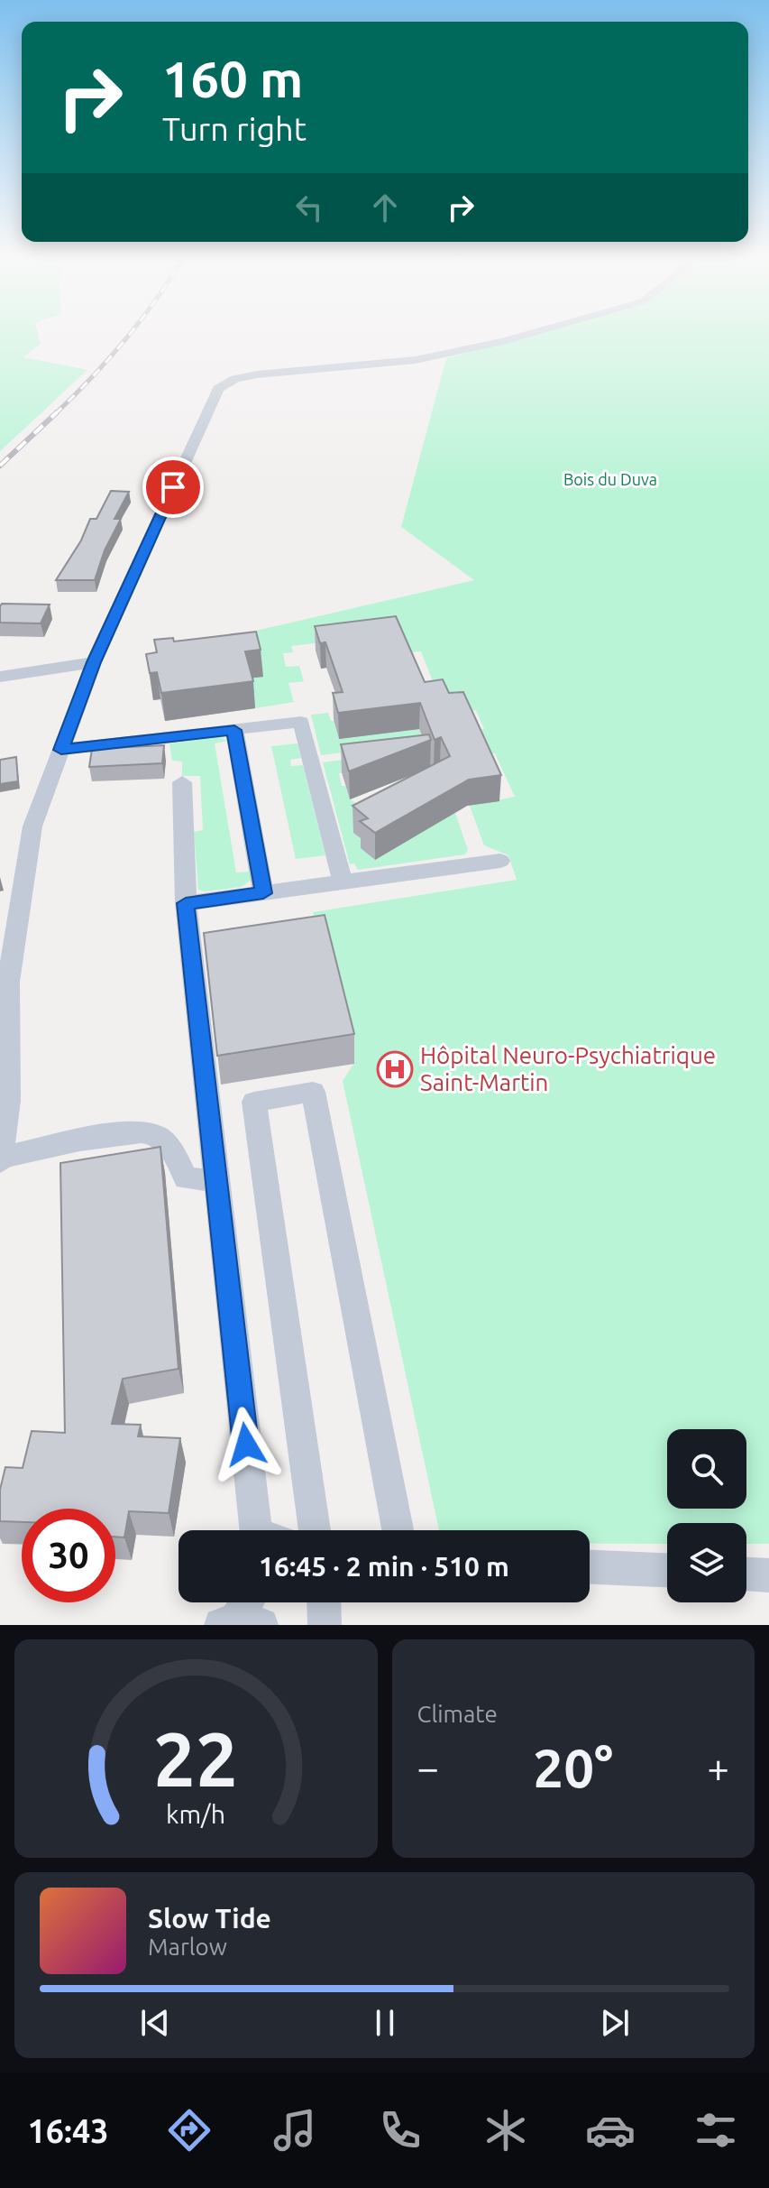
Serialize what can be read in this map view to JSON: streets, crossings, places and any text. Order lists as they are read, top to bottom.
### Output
{
  "parks": ["Bois du Duva"],
  "places": {
    "hospital": ["Hôpital Neuro-Psychiatrique Saint-Martin"]
  },
  "page": {
    "turn": ["160 m", "Turn right"],
    "limit": "30",
    "trip": "16:45 · 2 min · 510 m",
    "tile": "Climate",
    "heat": ["−", "20°", "+"],
    "song": ["Slow Tide", "Marlow"],
    "tabs": "16:43",
    "gauge": ["22", "km/h"]
  }
}
